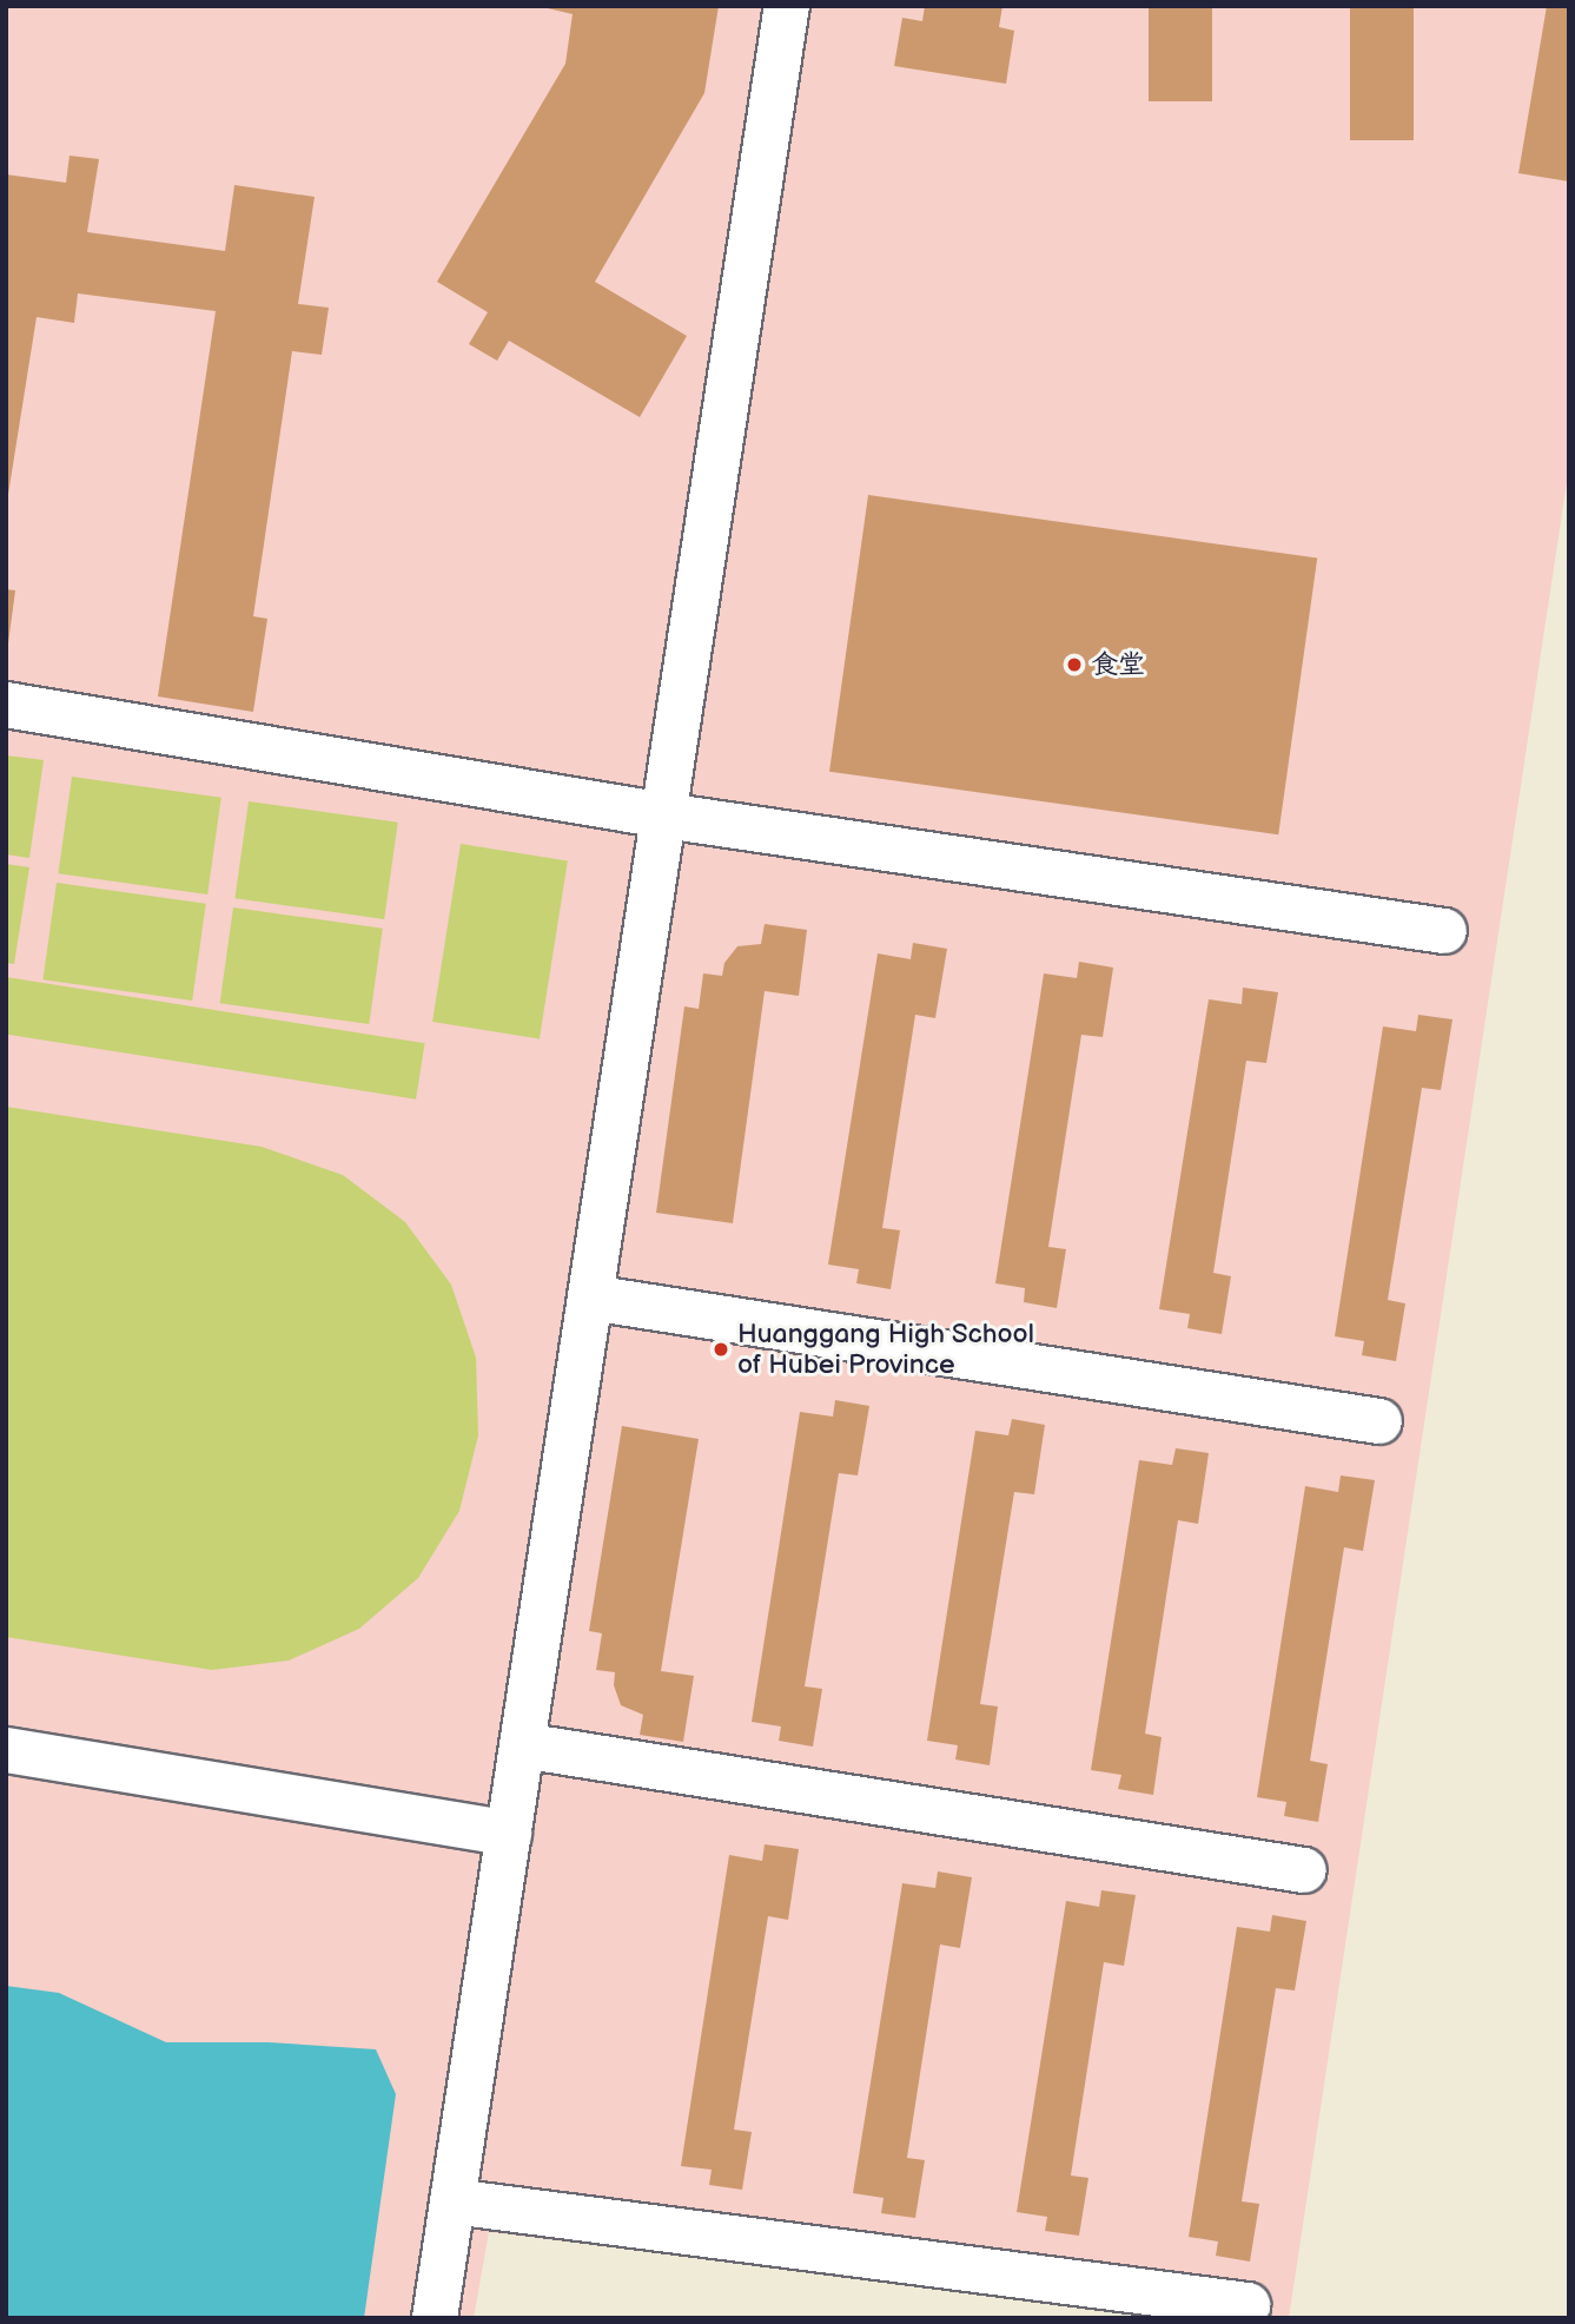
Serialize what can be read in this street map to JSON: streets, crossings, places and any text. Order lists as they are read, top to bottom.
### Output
{
  "places": ["食堂", "Huanggang High School of Hubei Province"]
}
